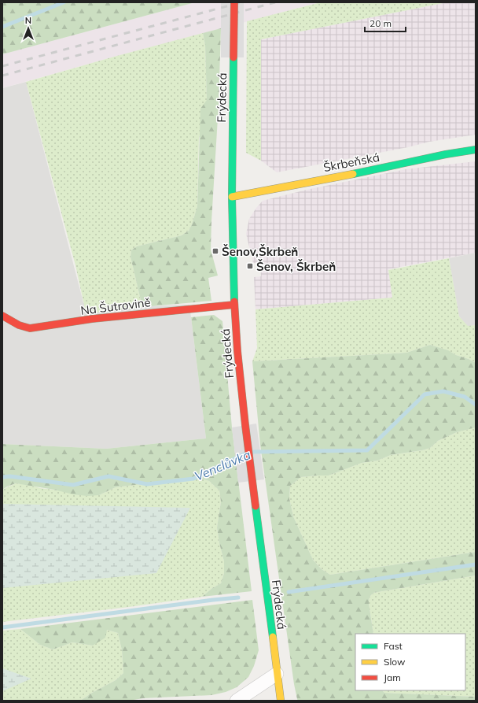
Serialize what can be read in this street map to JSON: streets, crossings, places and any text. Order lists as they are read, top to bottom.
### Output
{
  "streets": {
    "main road": ["Frýdecká", "Škrbeňská", "Na Šutrovině"]
  },
  "crossings": [
    ["Frýdecká", "Škrbeňská"],
    ["Frýdecká", "Na Šutrovině"]
  ],
  "water": ["Venclůvka"],
  "places": {
    "transit": ["Šenov,Škrbeň", "Šenov, Škrbeň"]
  },
  "legend": ["Fast", "Slow", "Jam"],
  "scale_bar": "20 m",
  "north": "top"
}
